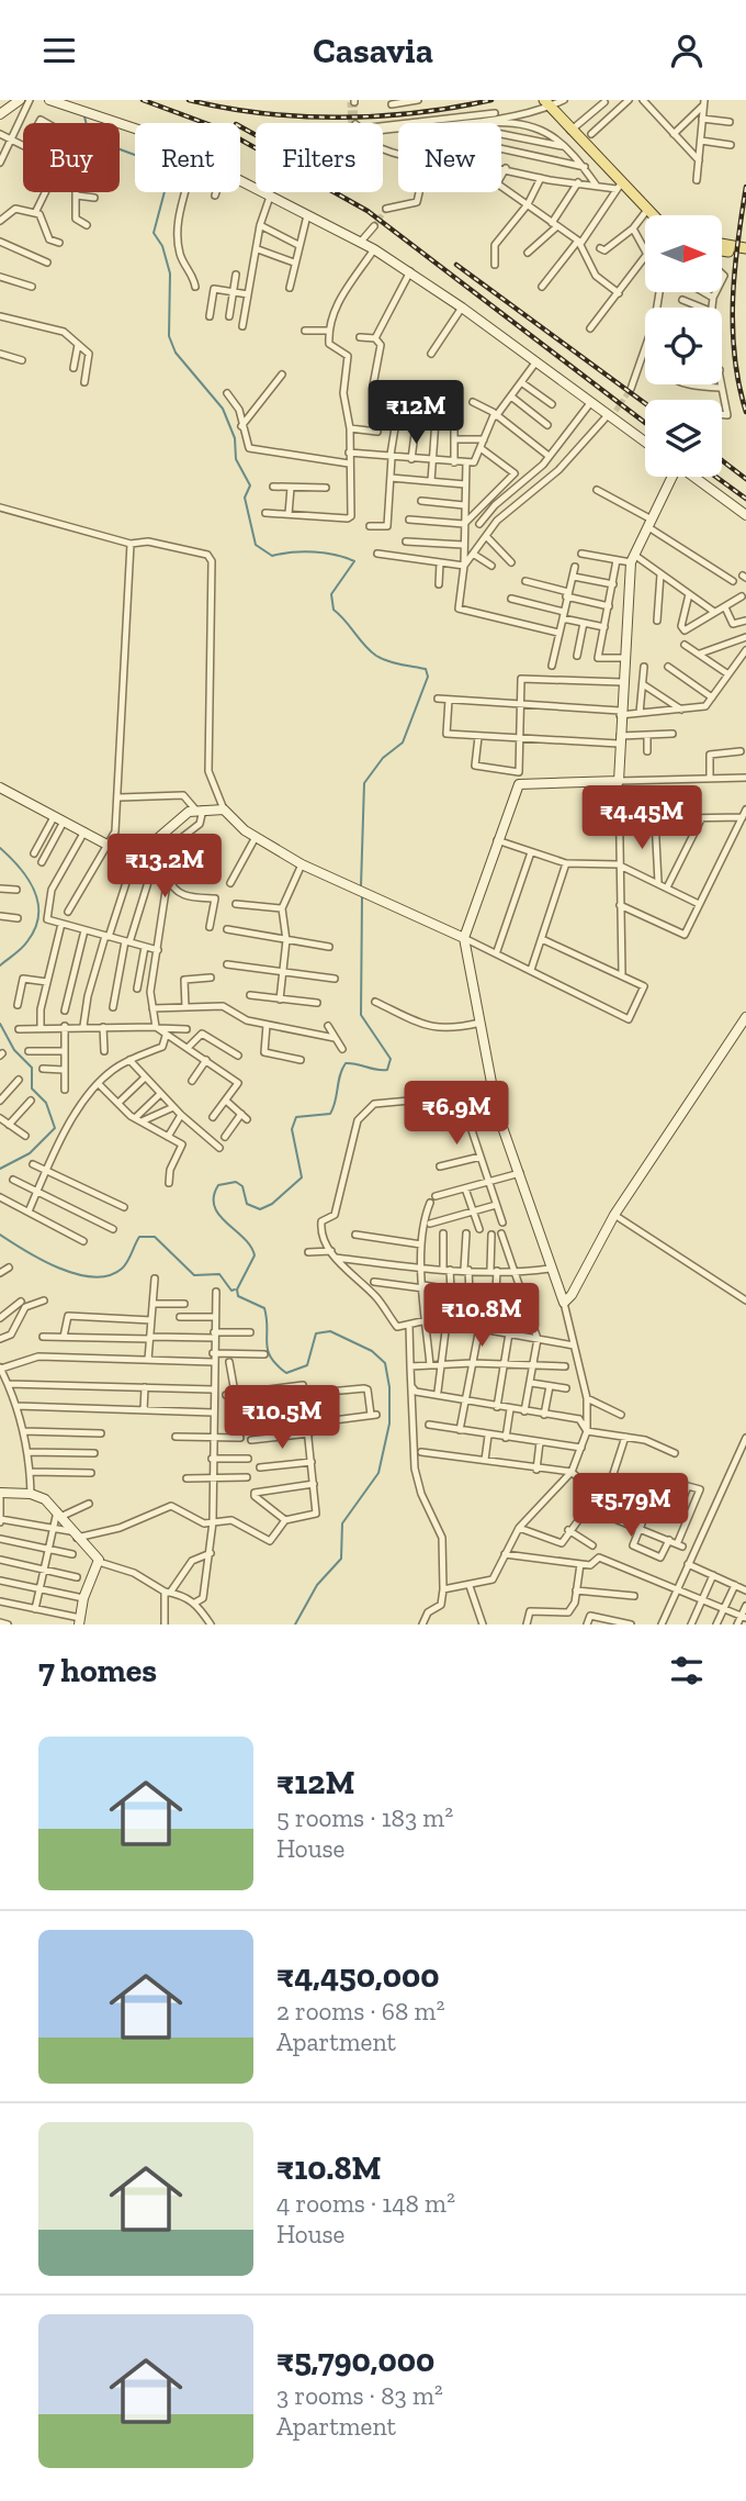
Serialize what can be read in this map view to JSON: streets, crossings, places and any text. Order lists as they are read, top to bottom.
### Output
{
  "north": "right",
  "page": {
    "header": "Casavia",
    "chip": [
      "Buy",
      "Rent",
      "Filters",
      "New"
    ],
    "price": [
      "₹12M",
      "₹4.45M",
      "₹13.2M",
      "₹6.9M",
      "₹10.8M",
      "₹10.5M",
      "₹5.79M"
    ],
    "heading": "7 homes",
    "list": [
      {
        "name": "₹12M",
        "note": "5 rooms · 183 m² · House"
      },
      {
        "name": "₹4,450,000",
        "note": "2 rooms · 68 m² · Apartment"
      },
      {
        "name": "₹10.8M",
        "note": "4 rooms · 148 m² · House"
      },
      {
        "name": "₹5,790,000",
        "note": "3 rooms · 83 m² · Apartment"
      }
    ]
  }
}
